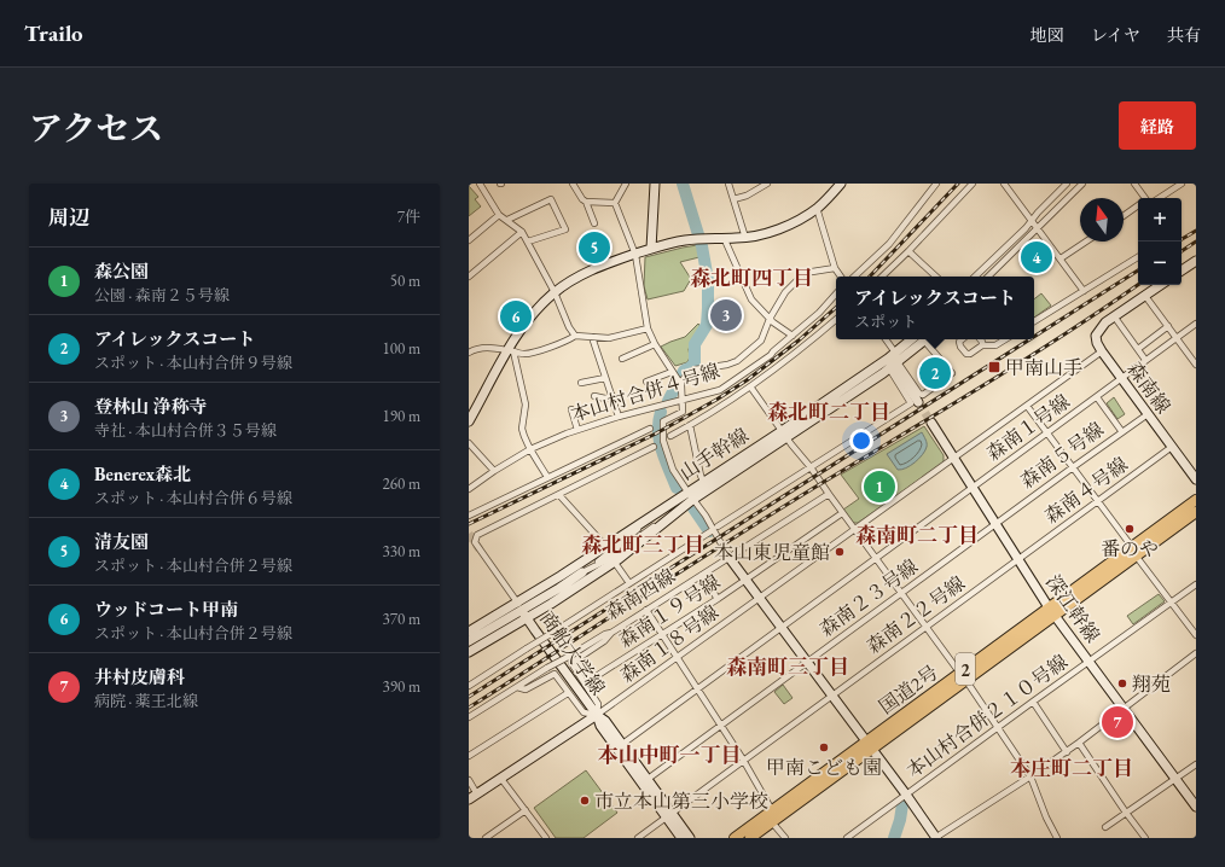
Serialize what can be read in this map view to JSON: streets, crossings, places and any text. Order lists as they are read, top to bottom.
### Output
{
  "streets": {
    "highway": ["2", "国道2号"],
    "street": [
      "森南線",
      "本山村合併４号線",
      "森南１号線",
      "山手幹線",
      "森南５号線",
      "森南４号線",
      "森南西線",
      "森南２３号線",
      "深江幹線",
      "森南１９号線",
      "森南２２号線",
      "森南１８号線",
      "商船大学線",
      "本山村合併２１０号線"
    ]
  },
  "crossings": [
    ["森南線", "森南１号線"],
    ["森南線", "森南５号線"],
    ["森南線", "森南４号線"],
    ["森南線", "森南１８号線"],
    ["森南１号線", "深江幹線"],
    ["森南１号線", "商船大学線"],
    ["山手幹線", "商船大学線"],
    ["森南５号線", "森南２３号線"],
    ["森南５号線", "深江幹線"],
    ["森南４号線", "深江幹線"],
    ["森南４号線", "森南２２号線"],
    ["森南２３号線", "深江幹線"],
    ["森南２３号線", "商船大学線"],
    ["深江幹線", "森南２２号線"],
    ["深江幹線", "森南１８号線"],
    ["深江幹線", "国道2号"],
    ["深江幹線", "本山村合併２１０号線"],
    ["森南２２号線", "商船大学線"],
    ["森南１８号線", "商船大学線"]
  ],
  "districts": [
    "森北町四丁目",
    "森北町二丁目",
    "森南町二丁目",
    "森北町三丁目",
    "森南町三丁目",
    "本山中町一丁目",
    "本庄町二丁目"
  ],
  "places": {
    "transit": ["甲南山手"],
    "other": [
      "番のや",
      "本山東児童館",
      "翔苑",
      "甲南こども園",
      "市立本山第三小学校"
    ]
  },
  "north": "top",
  "page": {
    "header": "Trailo",
    "nav": ["地図", "レイヤ", "共有"],
    "title": "アクセス",
    "buttons": "経路",
    "heading": ["周辺", "7件"],
    "map_buttons": ["+", "−"],
    "pins": [
      "5",
      "4",
      "3",
      "6",
      "2",
      "1",
      "7"
    ],
    "list": [
      {
        "mark": "1",
        "name": "森公園",
        "note": "公園 · 森南２５号線",
        "value": "50 m"
      },
      {
        "mark": "2",
        "name": "アイレックスコート",
        "note": "スポット · 本山村合併９号線",
        "value": "100 m"
      },
      {
        "mark": "3",
        "name": "登林山 浄称寺",
        "note": "寺社 · 本山村合併３５号線",
        "value": "190 m"
      },
      {
        "mark": "4",
        "name": "Benerex森北",
        "note": "スポット · 本山村合併６号線",
        "value": "260 m"
      },
      {
        "mark": "5",
        "name": "清友園",
        "note": "スポット · 本山村合併２号線",
        "value": "330 m"
      },
      {
        "mark": "6",
        "name": "ウッドコート甲南",
        "note": "スポット · 本山村合併２号線",
        "value": "370 m"
      },
      {
        "mark": "7",
        "name": "井村皮膚科",
        "note": "病院 · 薬王北線",
        "value": "390 m"
      }
    ],
    "popup": ["アイレックスコート", "スポット"]
  }
}
